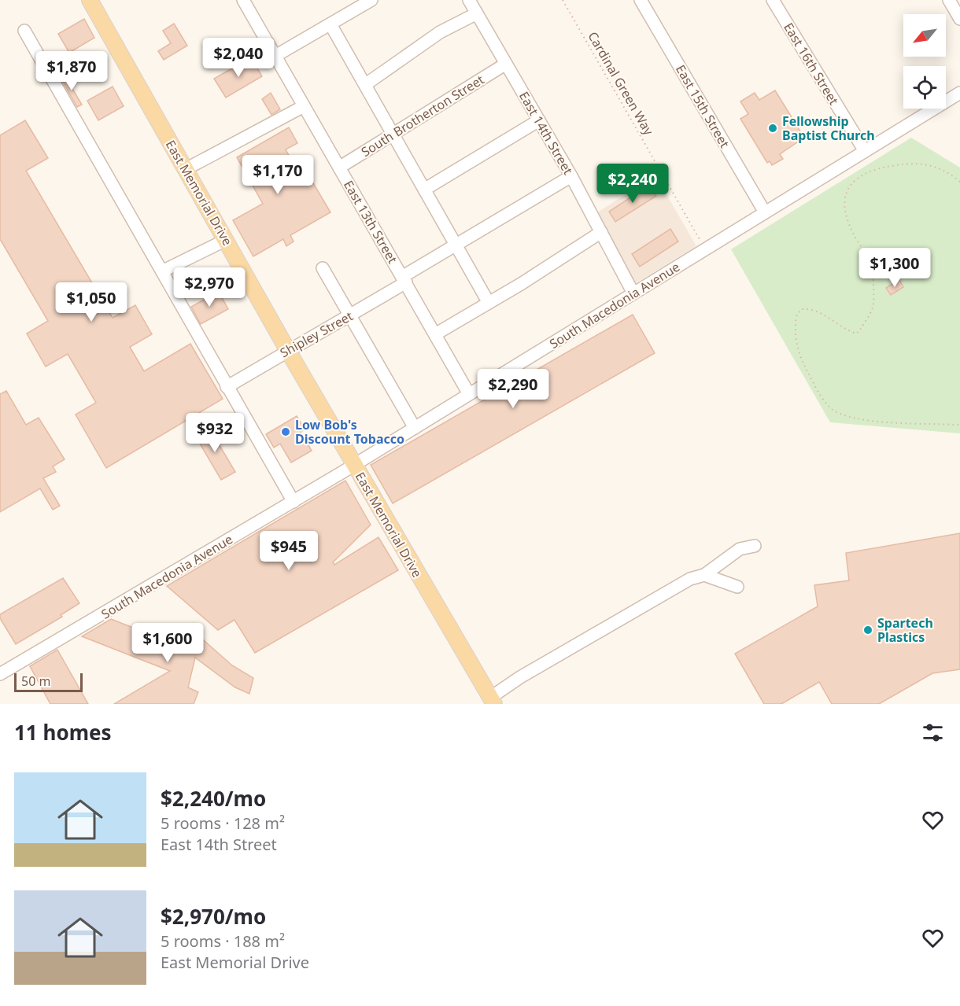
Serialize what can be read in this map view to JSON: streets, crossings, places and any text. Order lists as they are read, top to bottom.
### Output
{
  "streets": {
    "main road": ["East Memorial Drive"],
    "street": [
      "East 16th Street",
      "East 15th Street",
      "South Brotherton Street",
      "East 14th Street",
      "East 13th Street",
      "South Macedonia Avenue",
      "Shipley Street"
    ],
    "path": ["Cardinal Green Way"]
  },
  "crossings": [
    ["East 16th Street", "South Macedonia Avenue"],
    ["Cardinal Green Way", "South Macedonia Avenue"],
    ["East 15th Street", "South Macedonia Avenue"],
    ["South Brotherton Street", "East 14th Street"],
    ["South Brotherton Street", "East 13th Street"],
    ["East 14th Street", "South Macedonia Avenue"],
    ["East 14th Street", "Shipley Street"],
    ["East Memorial Drive", "South Macedonia Avenue"],
    ["East Memorial Drive", "Shipley Street"],
    ["East 13th Street", "South Macedonia Avenue"],
    ["East 13th Street", "Shipley Street"]
  ],
  "places": ["Fellowship Baptist Church", "Low Bob's Discount Tobacco", "Spartech Plastics"],
  "scale_bar": "50 m",
  "north": "bottom left",
  "page": {
    "price": [
      "$2,040",
      "$1,870",
      "$1,170",
      "$2,240",
      "$1,300",
      "$2,970",
      "$1,050",
      "$2,290",
      "$932",
      "$945",
      "$1,600"
    ],
    "scale": "50 m",
    "heading": "11 homes",
    "list": [
      {
        "name": "$2,240/mo",
        "note": "5 rooms · 128 m² · East 14th Street"
      },
      {
        "name": "$2,970/mo",
        "note": "5 rooms · 188 m² · East Memorial Drive"
      }
    ]
  }
}
